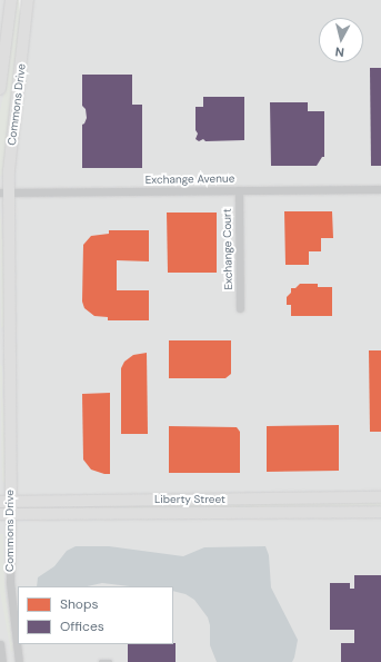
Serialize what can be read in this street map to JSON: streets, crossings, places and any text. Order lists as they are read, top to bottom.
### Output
{
  "streets": {
    "street": [
      "Commons Drive",
      "Exchange Avenue",
      "Exchange Court",
      "Liberty Street"
    ]
  },
  "crossings": [
    ["Commons Drive", "Exchange Avenue"],
    ["Commons Drive", "Liberty Street"],
    ["Exchange Avenue", "Exchange Court"]
  ],
  "legend": ["Shops", "Offices"],
  "north": "bottom"
}
